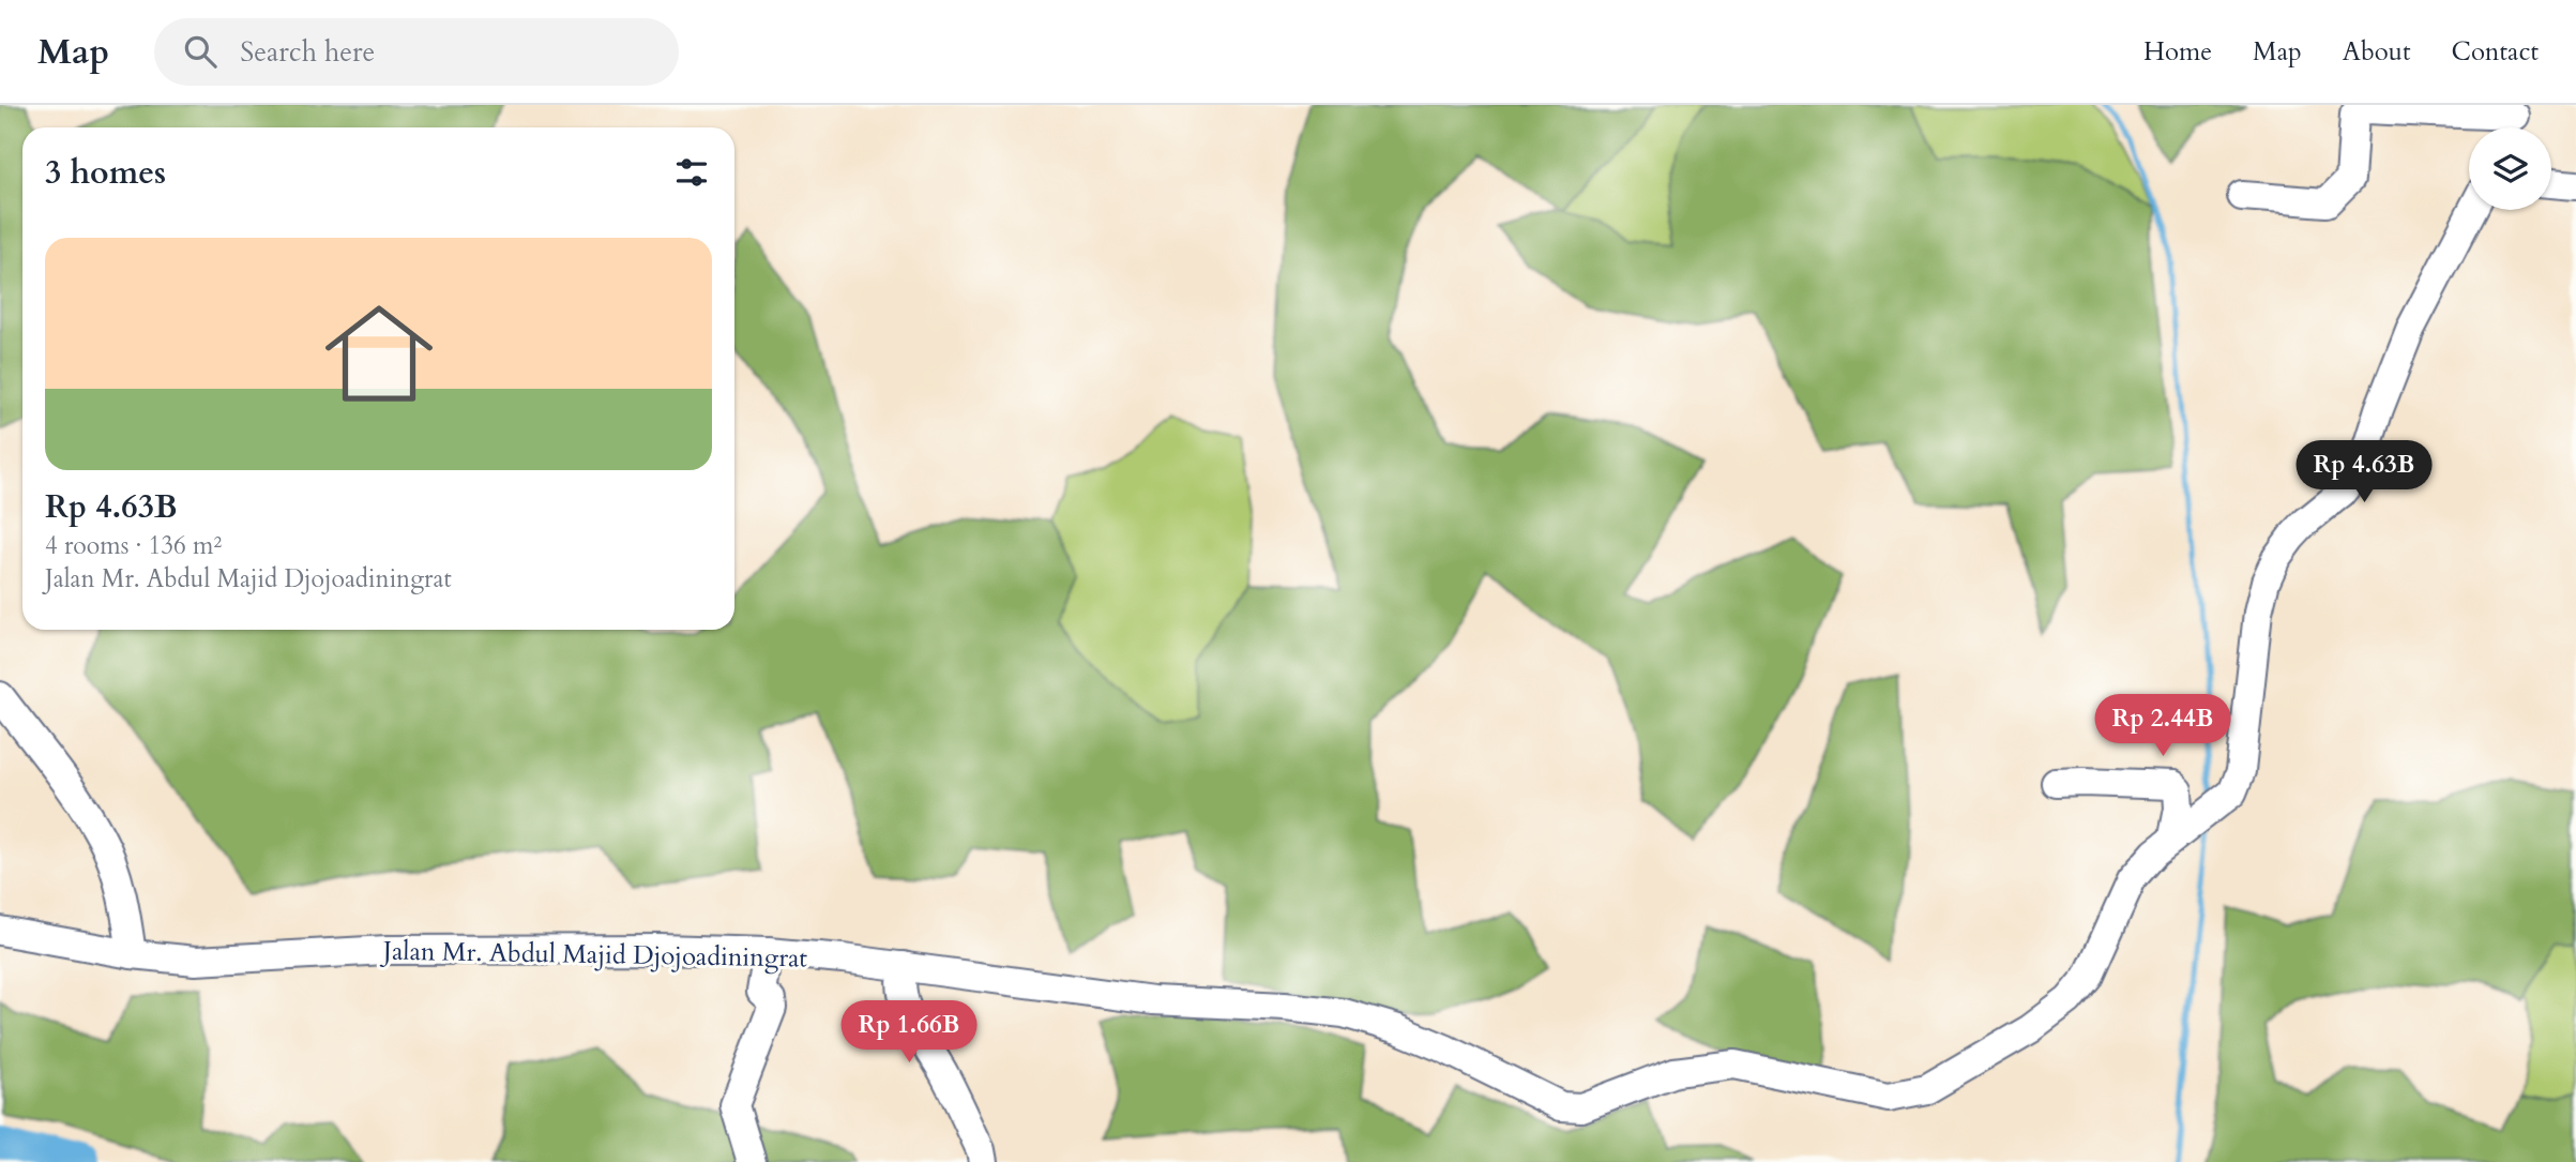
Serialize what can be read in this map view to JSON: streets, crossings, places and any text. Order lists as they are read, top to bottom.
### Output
{
  "streets": {
    "street": ["Jalan Mr. Abdul Majid Djojoadiningrat"]
  },
  "page": {
    "header": "Map",
    "search": "Search here",
    "nav": [
      "Home",
      "Map",
      "About",
      "Contact"
    ],
    "heading": "3 homes",
    "list": [
      {
        "name": "Rp 4.63B",
        "note": "4 rooms · 136 m² · Jalan Mr. Abdul Majid Djojoadiningrat"
      }
    ],
    "price": ["Rp 4.63B", "Rp 2.44B", "Rp 1.66B"]
  }
}
